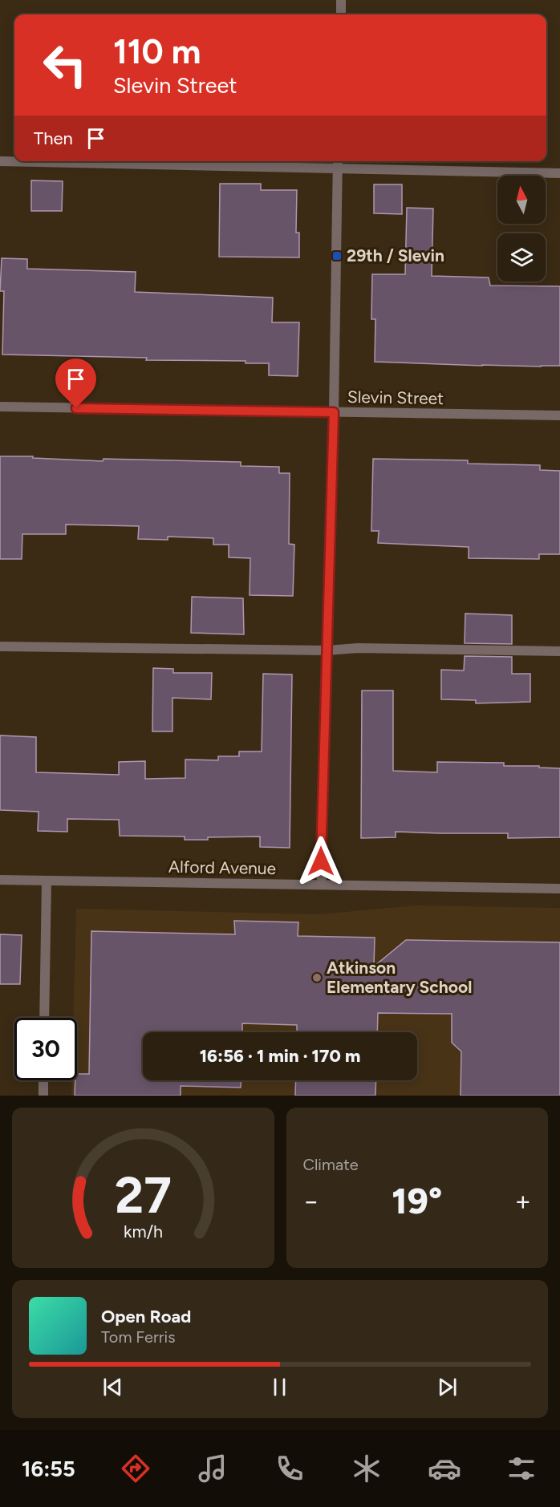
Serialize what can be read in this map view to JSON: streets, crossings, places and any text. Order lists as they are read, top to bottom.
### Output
{
  "streets": {
    "street": ["Slevin Street", "Alford Avenue"]
  },
  "places": {
    "transit": ["29th / Slevin"],
    "other": ["Atkinson Elementary School"]
  },
  "north": "top",
  "page": {
    "turn": ["110 m", "Slevin Street"],
    "then": "Then",
    "limit": "30",
    "trip": "16:56 · 1 min · 170 m",
    "tile": "Climate",
    "heat": ["−", "19°", "+"],
    "song": ["Open Road", "Tom Ferris"],
    "tabs": "16:55",
    "gauge": ["27", "km/h"]
  }
}
